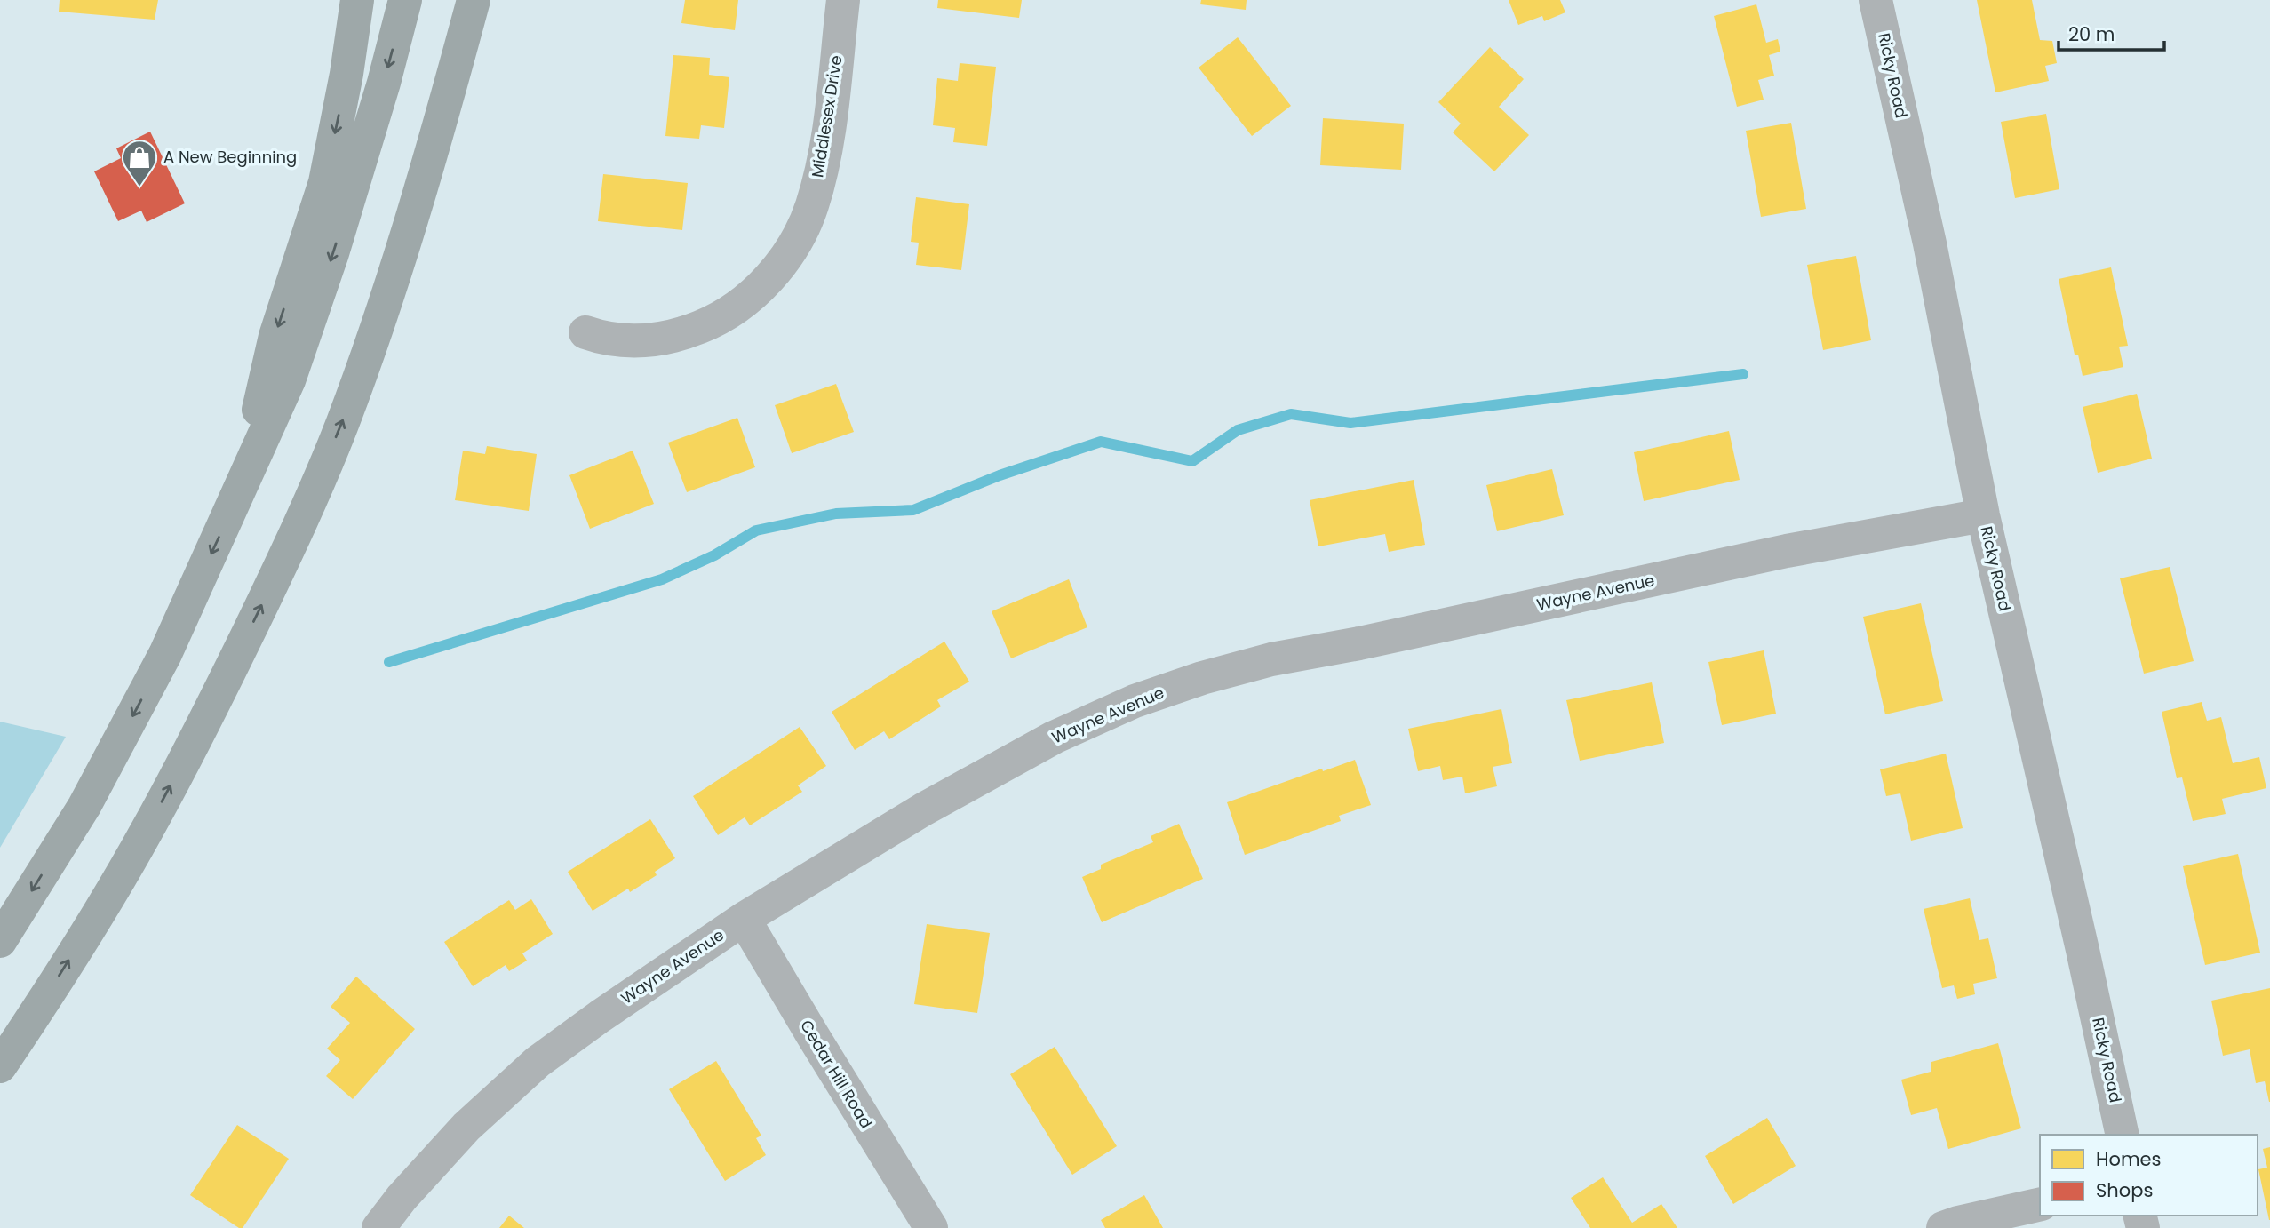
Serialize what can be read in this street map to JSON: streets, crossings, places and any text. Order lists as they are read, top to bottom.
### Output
{
  "streets": {
    "street": [
      "Ricky Road",
      "Middlesex Drive",
      "Wayne Avenue",
      "Cedar Hill Road"
    ]
  },
  "crossings": [
    ["Ricky Road", "Wayne Avenue"],
    ["Wayne Avenue", "Cedar Hill Road"]
  ],
  "places": {
    "shop": ["A New Beginning"]
  },
  "legend": ["Homes", "Shops"],
  "scale_bar": "20 m"
}
